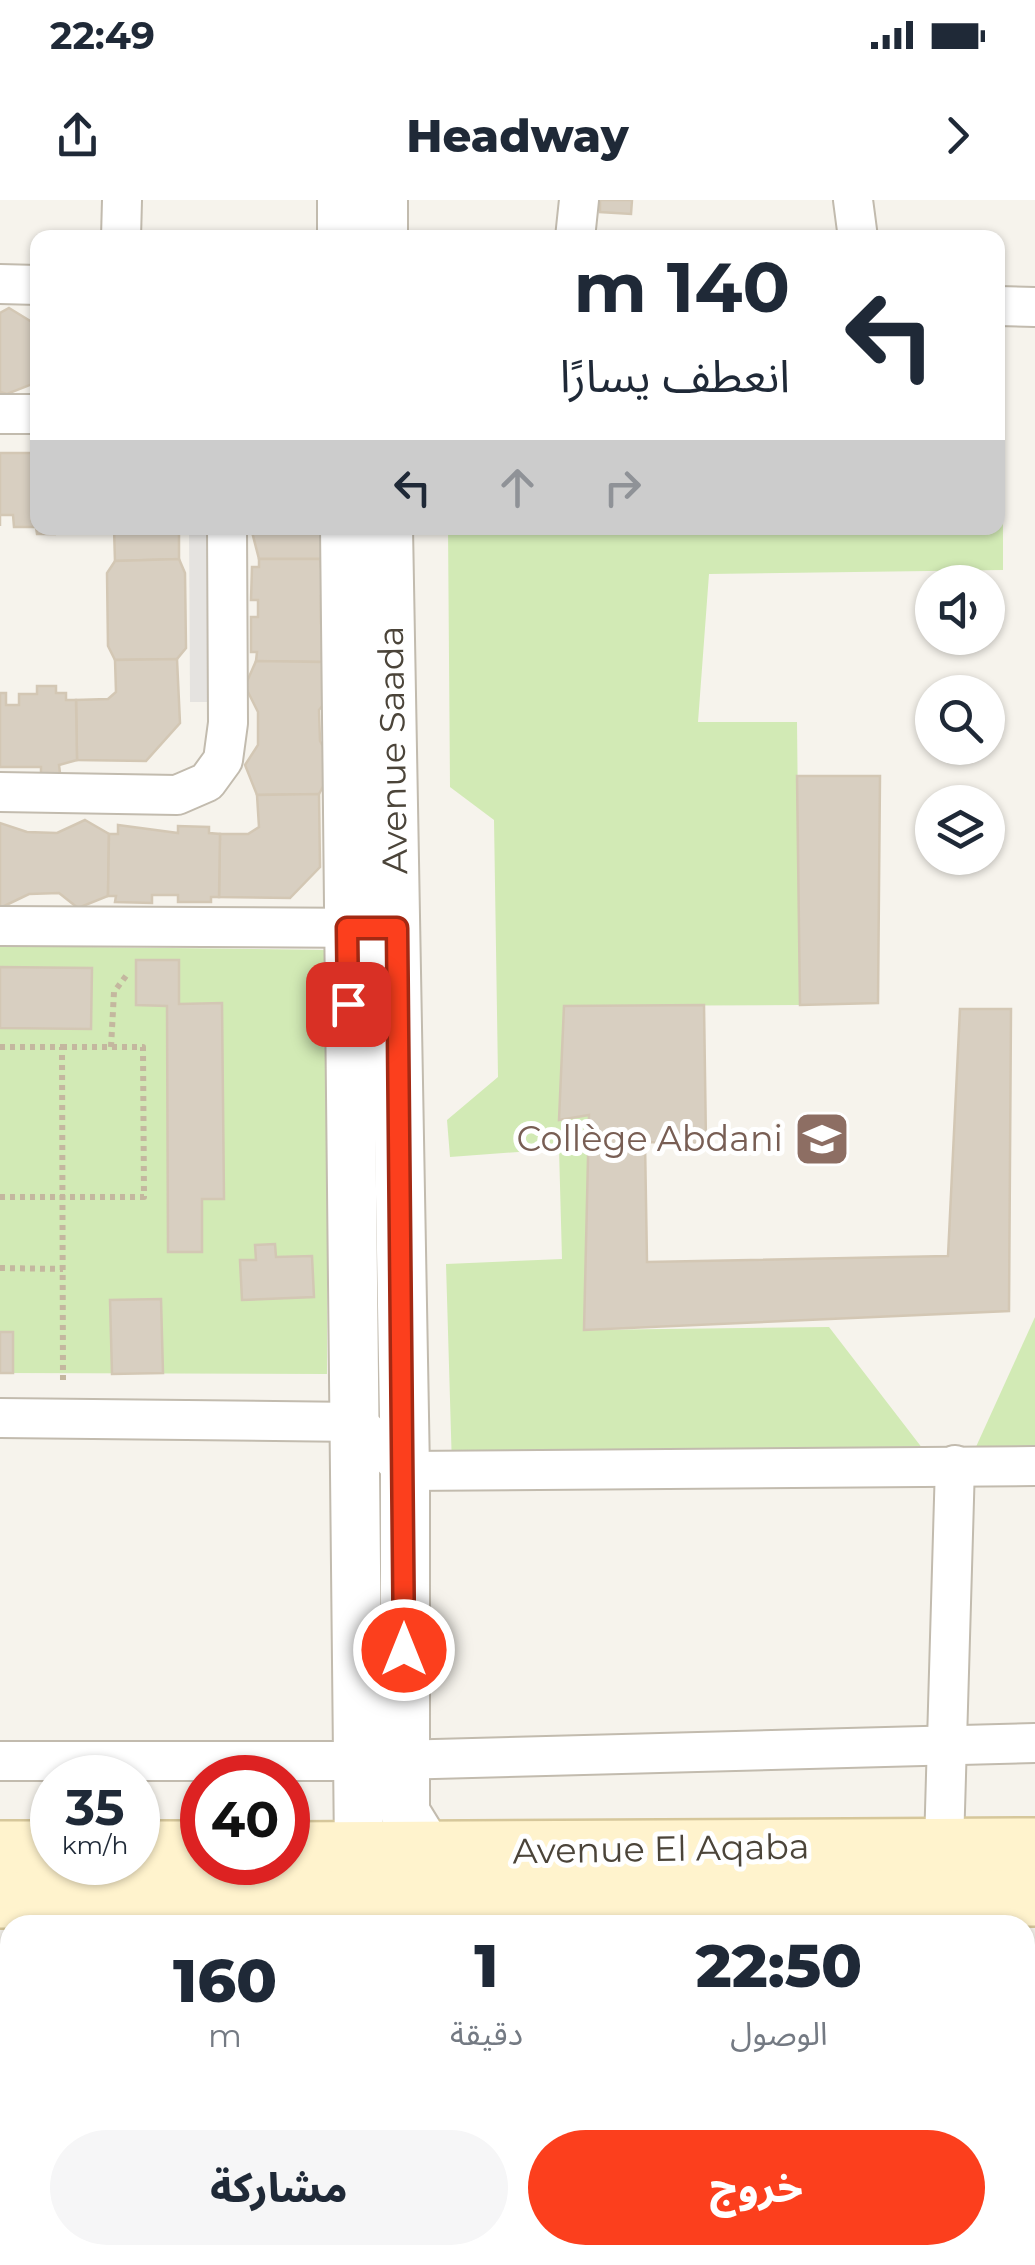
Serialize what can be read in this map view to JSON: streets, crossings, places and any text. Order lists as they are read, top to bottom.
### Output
{
  "streets": {
    "main road": ["Avenue El Aqaba"],
    "street": ["Avenue Saada"]
  },
  "crossings": [
    ["Avenue Saada", "Avenue El Aqaba"]
  ],
  "places": {
    "school or university": ["Collège Abdani"]
  },
  "page": {
    "status": "22:49",
    "header": "Headway",
    "turn": ["140 m", "انعطف يسارًا"],
    "speed": "35 km/h",
    "limit": "40",
    "eta": [
      "22:50",
      "الوصول",
      "1",
      "دقيقة",
      "160",
      "m"
    ],
    "buttons": ["خروج", "مشاركة"]
  }
}
